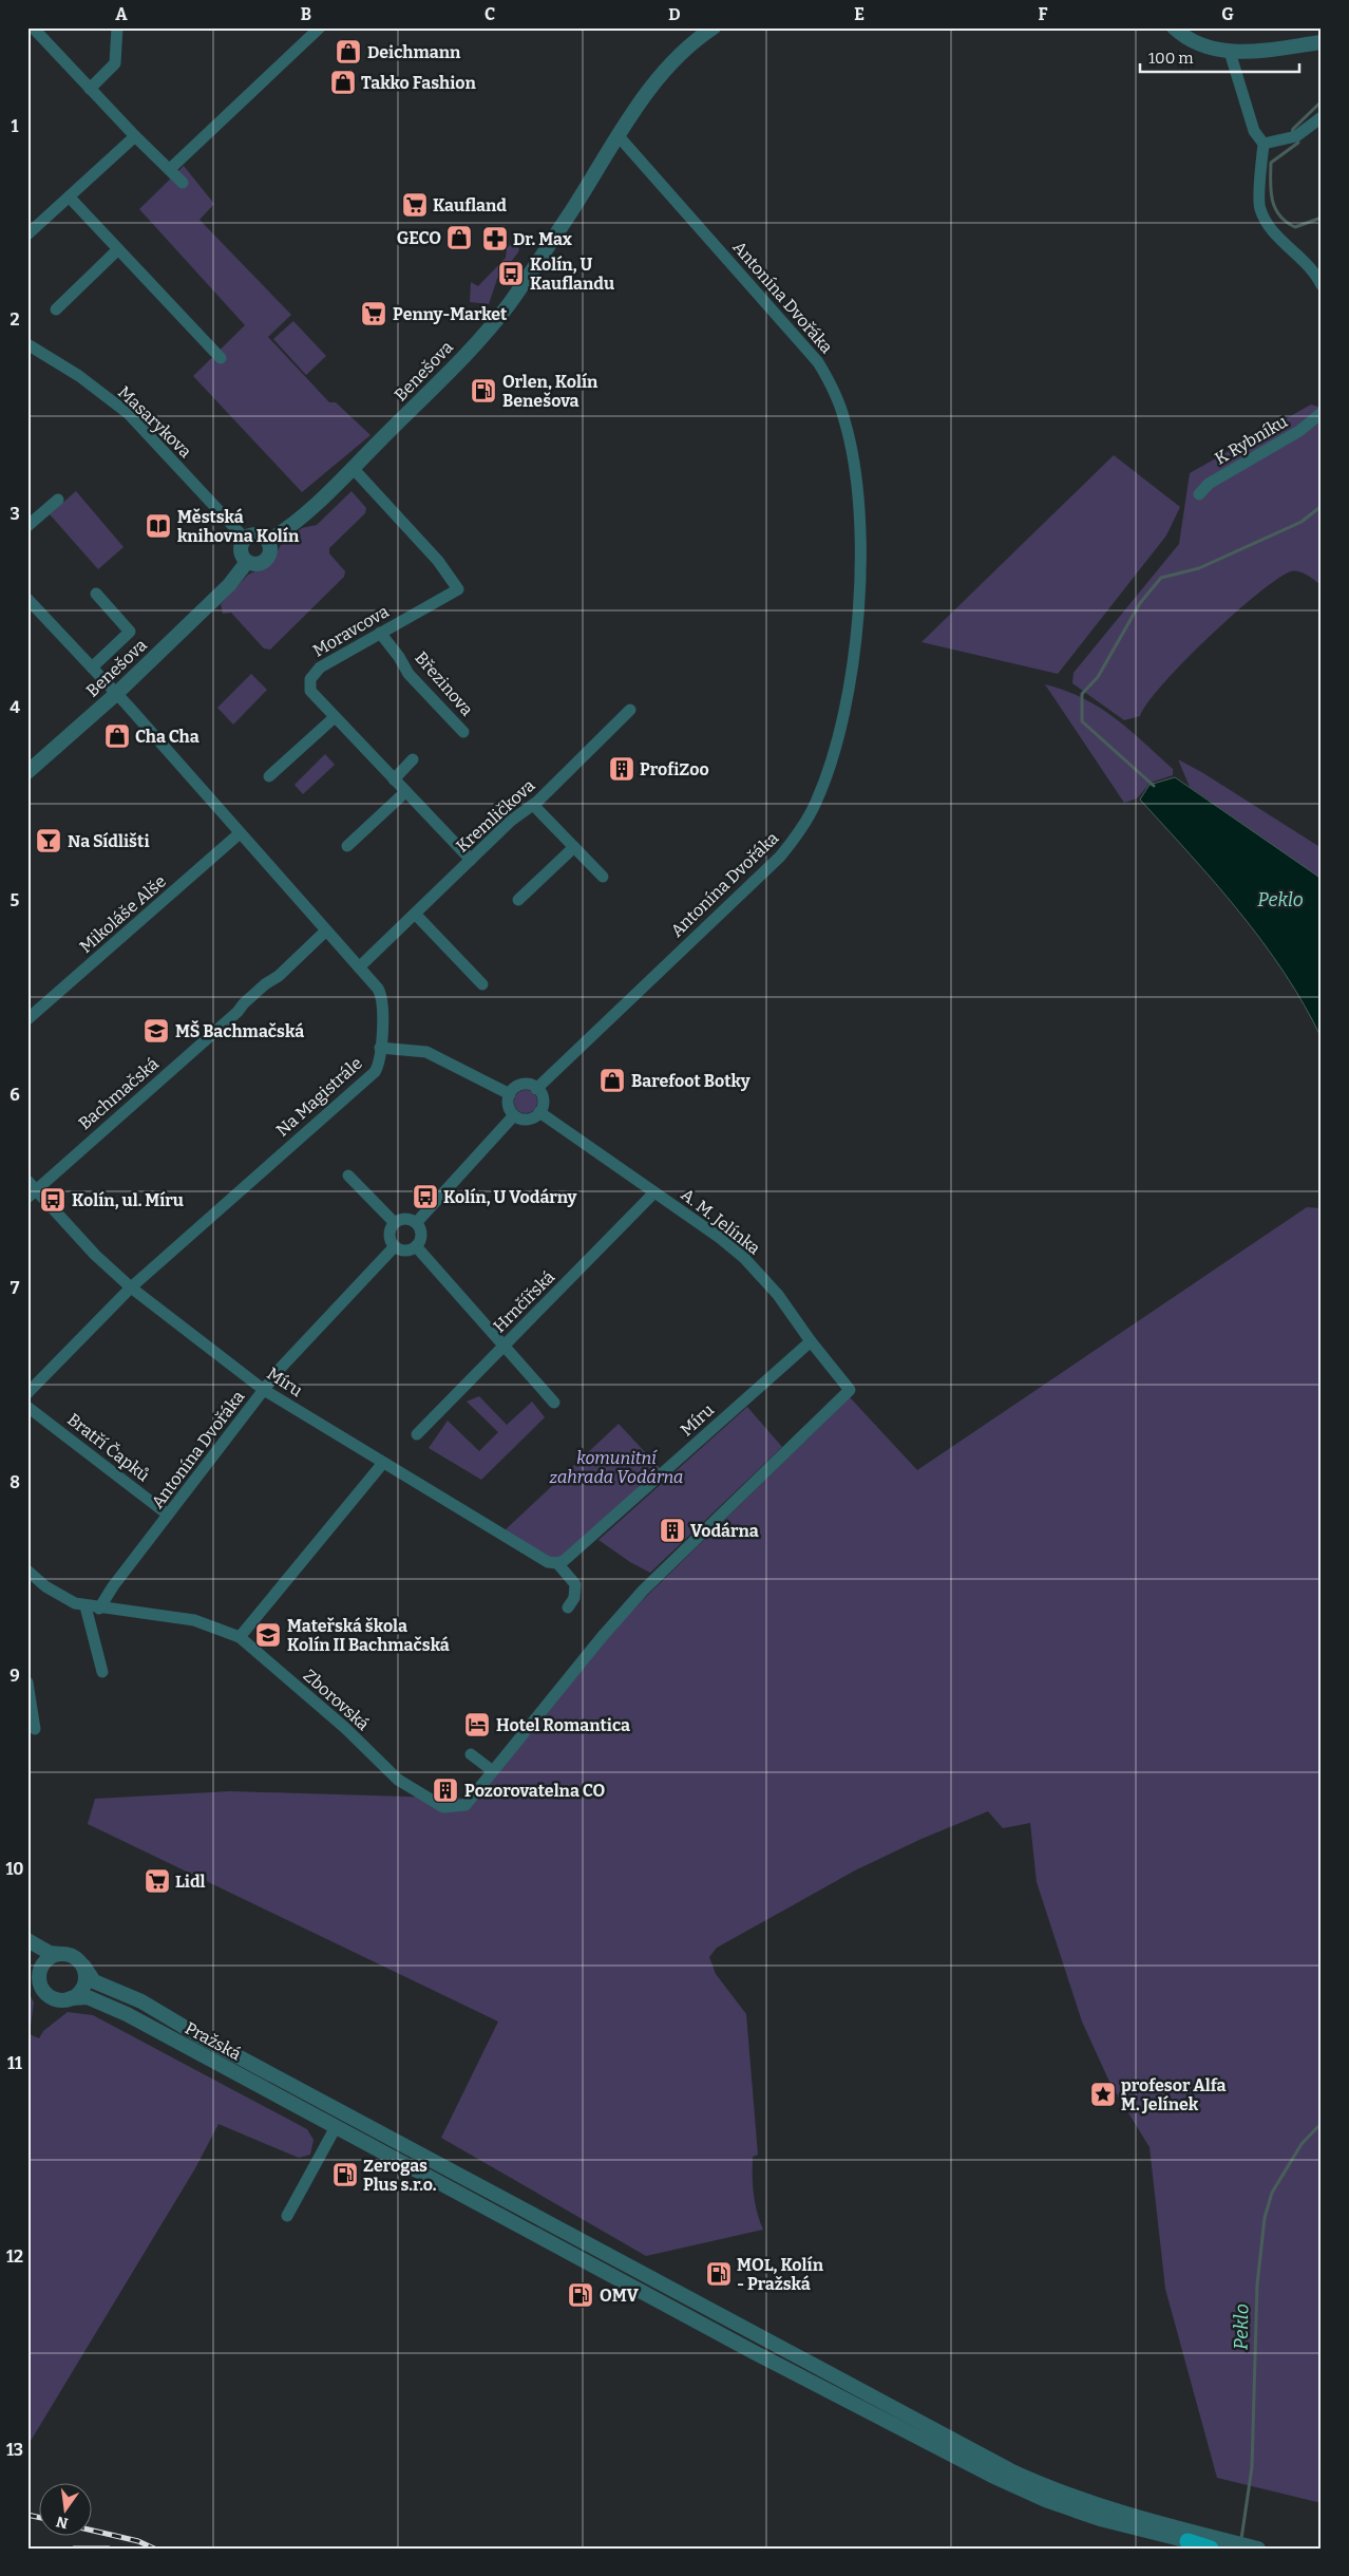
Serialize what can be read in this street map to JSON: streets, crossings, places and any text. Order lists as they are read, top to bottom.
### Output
{
  "streets": {
    "street": [
      "Antonína Dvořáka",
      "Benešova",
      "Masarykova",
      "K Rybníku",
      "Moravcova",
      "Březinova",
      "Kremličkova",
      "Mikoláše Alše",
      "Bachmačská",
      "Na Magistrále",
      "A. M. Jelínka",
      "Hrnčířská",
      "Míru",
      "Bratří Čapků",
      "Zborovská",
      "Pražská"
    ]
  },
  "crossings": [
    ["Antonína Dvořáka", "Benešova"],
    ["Antonína Dvořáka", "A. M. Jelínka"],
    ["Antonína Dvořáka", "Míru"],
    ["Antonína Dvořáka", "Bratří Čapků"],
    ["Antonína Dvořáka", "Zborovská"],
    ["Benešova", "Masarykova"],
    ["Benešova", "Moravcova"],
    ["Benešova", "Na Magistrále"],
    ["Moravcova", "Březinova"],
    ["Moravcova", "Kremličkova"],
    ["Kremličkova", "Na Magistrále"],
    ["Mikoláše Alše", "Na Magistrále"],
    ["Bachmačská", "Na Magistrále"],
    ["Bachmačská", "Míru"],
    ["Na Magistrále", "Míru"],
    ["A. M. Jelínka", "Hrnčířská"],
    ["A. M. Jelínka", "Míru"],
    ["A. M. Jelínka", "Zborovská"]
  ],
  "water": ["Peklo"],
  "parks": ["komunitní zahrada Vodárna"],
  "places": {
    "shop": [
      "Deichmann",
      "Takko Fashion",
      "GECO",
      "Cha Cha",
      "Barefoot Botky"
    ],
    "supermarket": ["Kaufland", "Penny-Market", "Lidl"],
    "pharmacy": ["Dr. Max"],
    "bus stop": ["Kolín, U Kauflandu", "Kolín, U Vodárny", "Kolín, ul. Míru"],
    "fuel station": [
      "Orlen, Kolín Benešova",
      "Zerogas Plus s.r.o.",
      "MOL, Kolín - Pražská",
      "OMV"
    ],
    "library": ["Městská knihovna Kolín"],
    "building": ["ProfiZoo", "Vodárna", "Pozorovatelna CO"],
    "bar": ["Na Sídlišti"],
    "school or university": ["MŠ Bachmačská", "Mateřská škola Kolín II Bachmačská"],
    "hotel": ["Hotel Romantica"],
    "place": ["profesor Alfa M. Jelínek"]
  },
  "scale_bar": "100 m",
  "north": "bottom",
  "grid": {
    "columns": [
      "A",
      "B",
      "C",
      "D",
      "E",
      "F",
      "G"
    ],
    "rows": [
      "1",
      "2",
      "3",
      "4",
      "5",
      "6",
      "7",
      "8",
      "9",
      "10",
      "11",
      "12",
      "13"
    ]
  }
}
